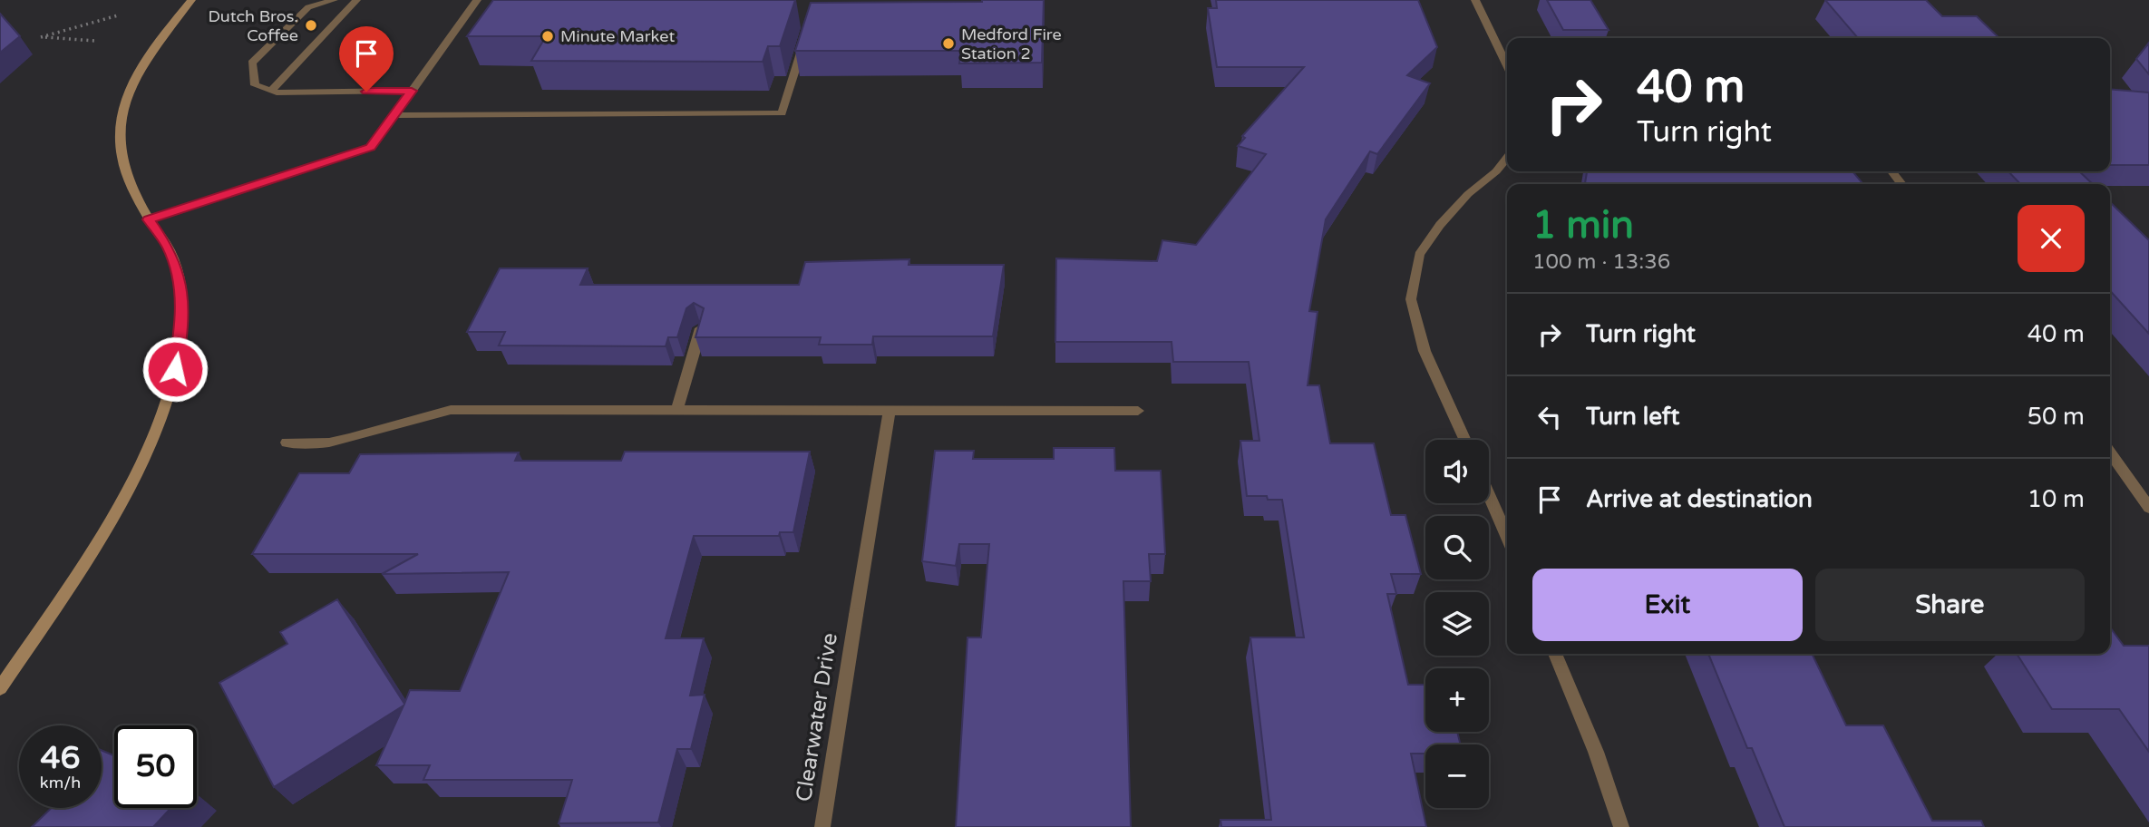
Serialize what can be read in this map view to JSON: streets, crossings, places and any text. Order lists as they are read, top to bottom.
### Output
{
  "streets": {
    "street": ["Clearwater Drive"]
  },
  "places": ["Dutch Bros. Coffee", "Minute Market", "Medford Fire Station 2"],
  "page": {
    "turn": ["40 m", "Turn right"],
    "heading": ["1 min", "100 m · 13:36"],
    "list": [
      {
        "name": "Turn right",
        "value": "40 m"
      },
      {
        "name": "Turn left",
        "value": "50 m"
      },
      {
        "name": "Arrive at destination",
        "value": "10 m"
      }
    ],
    "map_buttons": ["+", "−"],
    "buttons": ["Exit", "Share"],
    "speed": "46 km/h",
    "limit": "50"
  }
}
